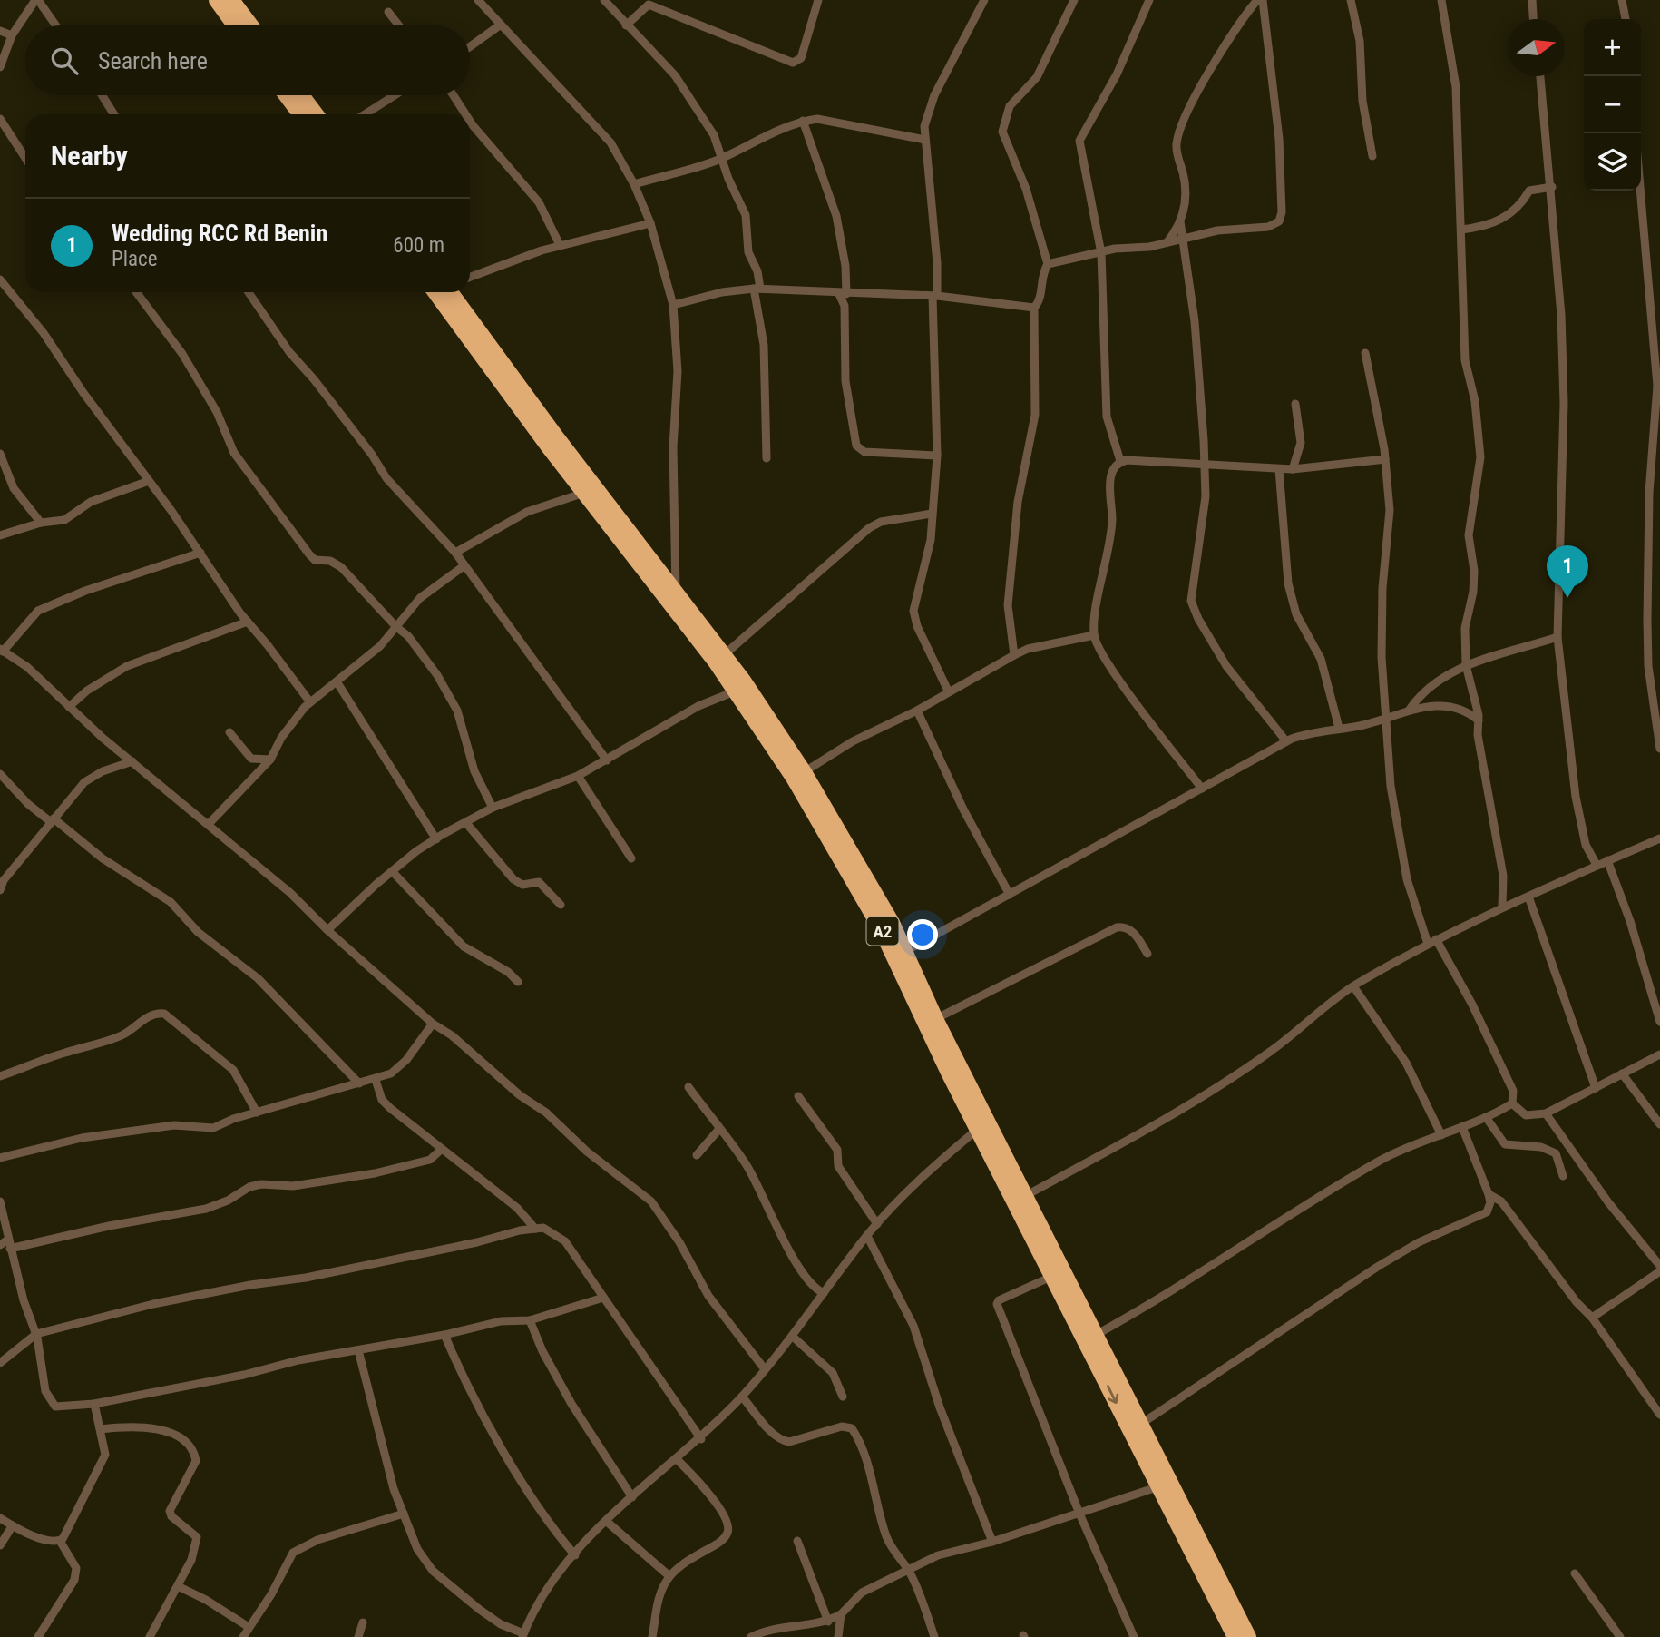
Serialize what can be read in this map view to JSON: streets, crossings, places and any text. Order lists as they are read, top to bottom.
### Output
{
  "streets": {
    "highway": ["A2"]
  },
  "north": "right",
  "page": {
    "map_buttons": ["+", "−"],
    "search": "Search here",
    "heading": "Nearby",
    "list": [
      {
        "mark": "1",
        "name": "Wedding RCC Rd Benin",
        "note": "Place",
        "value": "600 m"
      }
    ],
    "pins": "1"
  }
}
